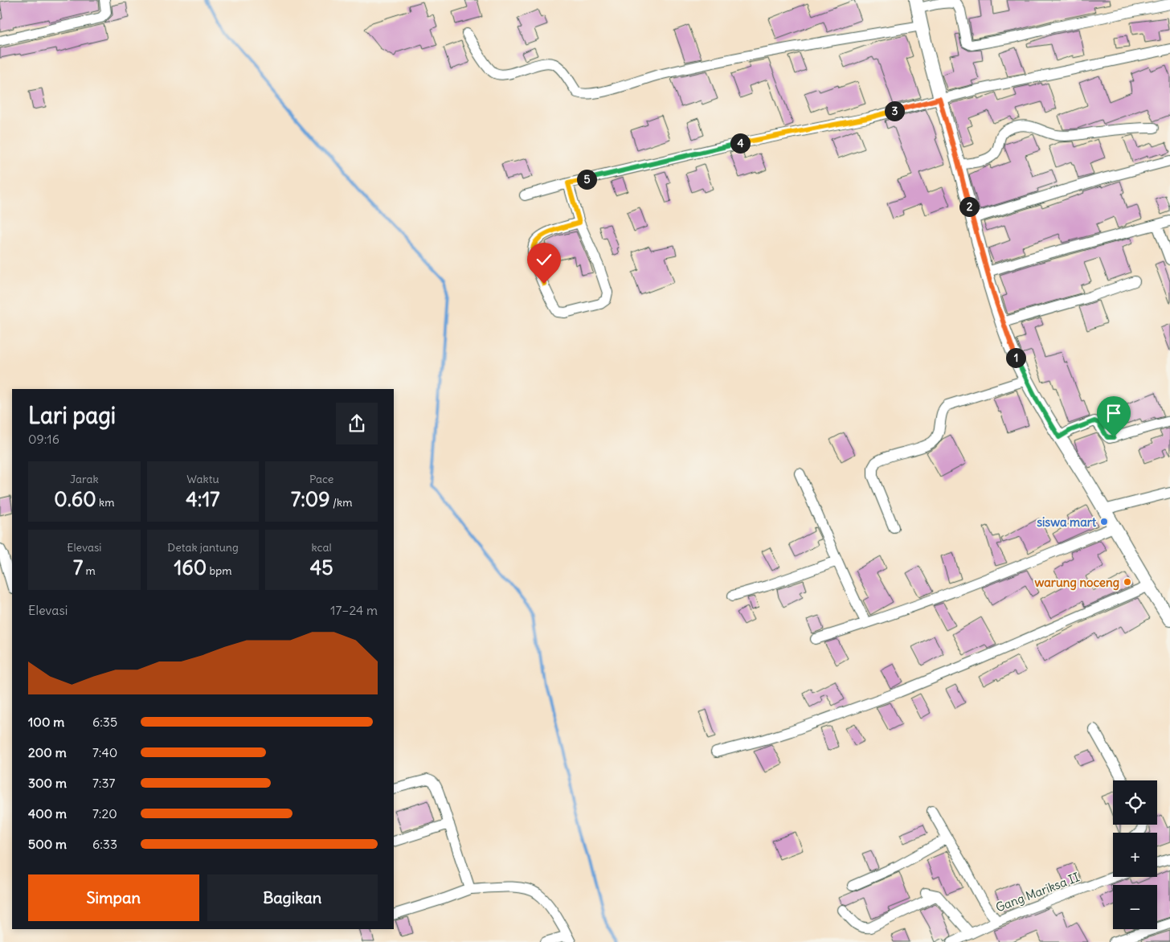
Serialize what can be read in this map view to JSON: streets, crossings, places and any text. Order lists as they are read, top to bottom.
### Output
{
  "streets": {
    "street": ["Gang Mariksa II"]
  },
  "places": ["siswa mart", "warung noceng"],
  "page": {
    "pins": [
      "3",
      "4",
      "5",
      "2",
      "1"
    ],
    "heading": ["Lari pagi", "09:16"],
    "stats": [
      ["Jarak", "0.60 km"],
      ["Waktu", "4:17"],
      ["Pace", "7:09 /km"],
      ["Elevasi", "7 m"],
      ["Detak jantung", "160 bpm"],
      ["kcal", "45"]
    ],
    "chart": ["Elevasi", "17–24 m"],
    "list": [
      {
        "name": "100 m",
        "note": "6:35"
      },
      {
        "name": "200 m",
        "note": "7:40"
      },
      {
        "name": "300 m",
        "note": "7:37"
      },
      {
        "name": "400 m",
        "note": "7:20"
      },
      {
        "name": "500 m",
        "note": "6:33"
      }
    ],
    "map_buttons": ["+", "−"],
    "buttons": ["Simpan", "Bagikan"]
  }
}
